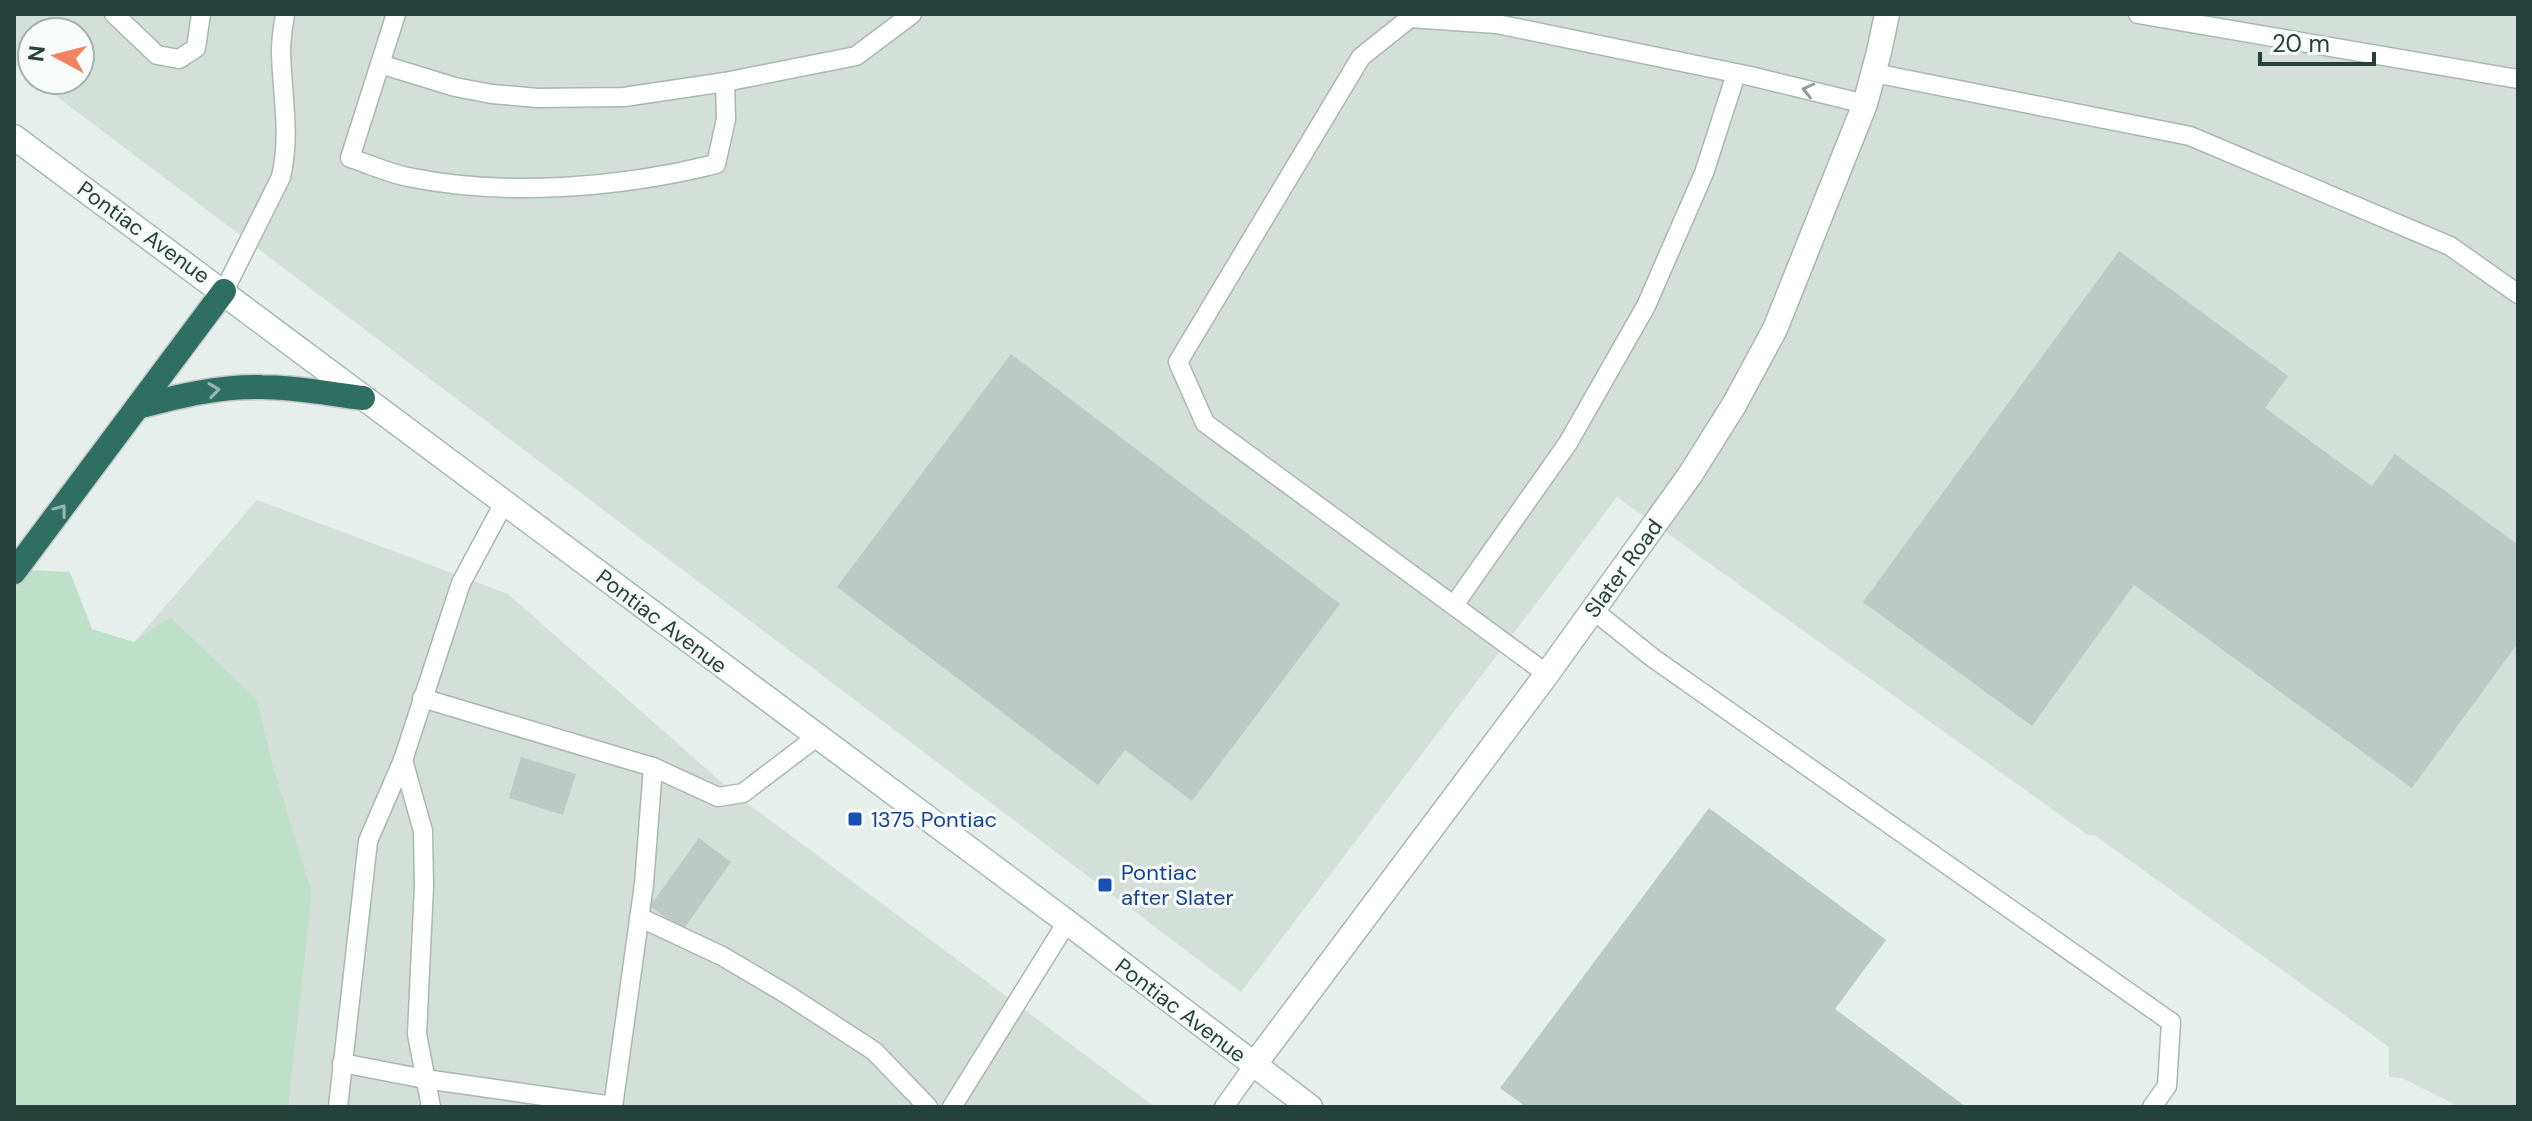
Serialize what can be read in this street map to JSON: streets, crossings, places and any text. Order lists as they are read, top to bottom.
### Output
{
  "streets": {
    "main road": ["Pontiac Avenue", "Slater Road"]
  },
  "crossings": [
    ["Pontiac Avenue", "Slater Road"]
  ],
  "places": {
    "transit": ["1375 Pontiac", "Pontiac after Slater"]
  },
  "scale_bar": "20 m",
  "north": "left"
}
